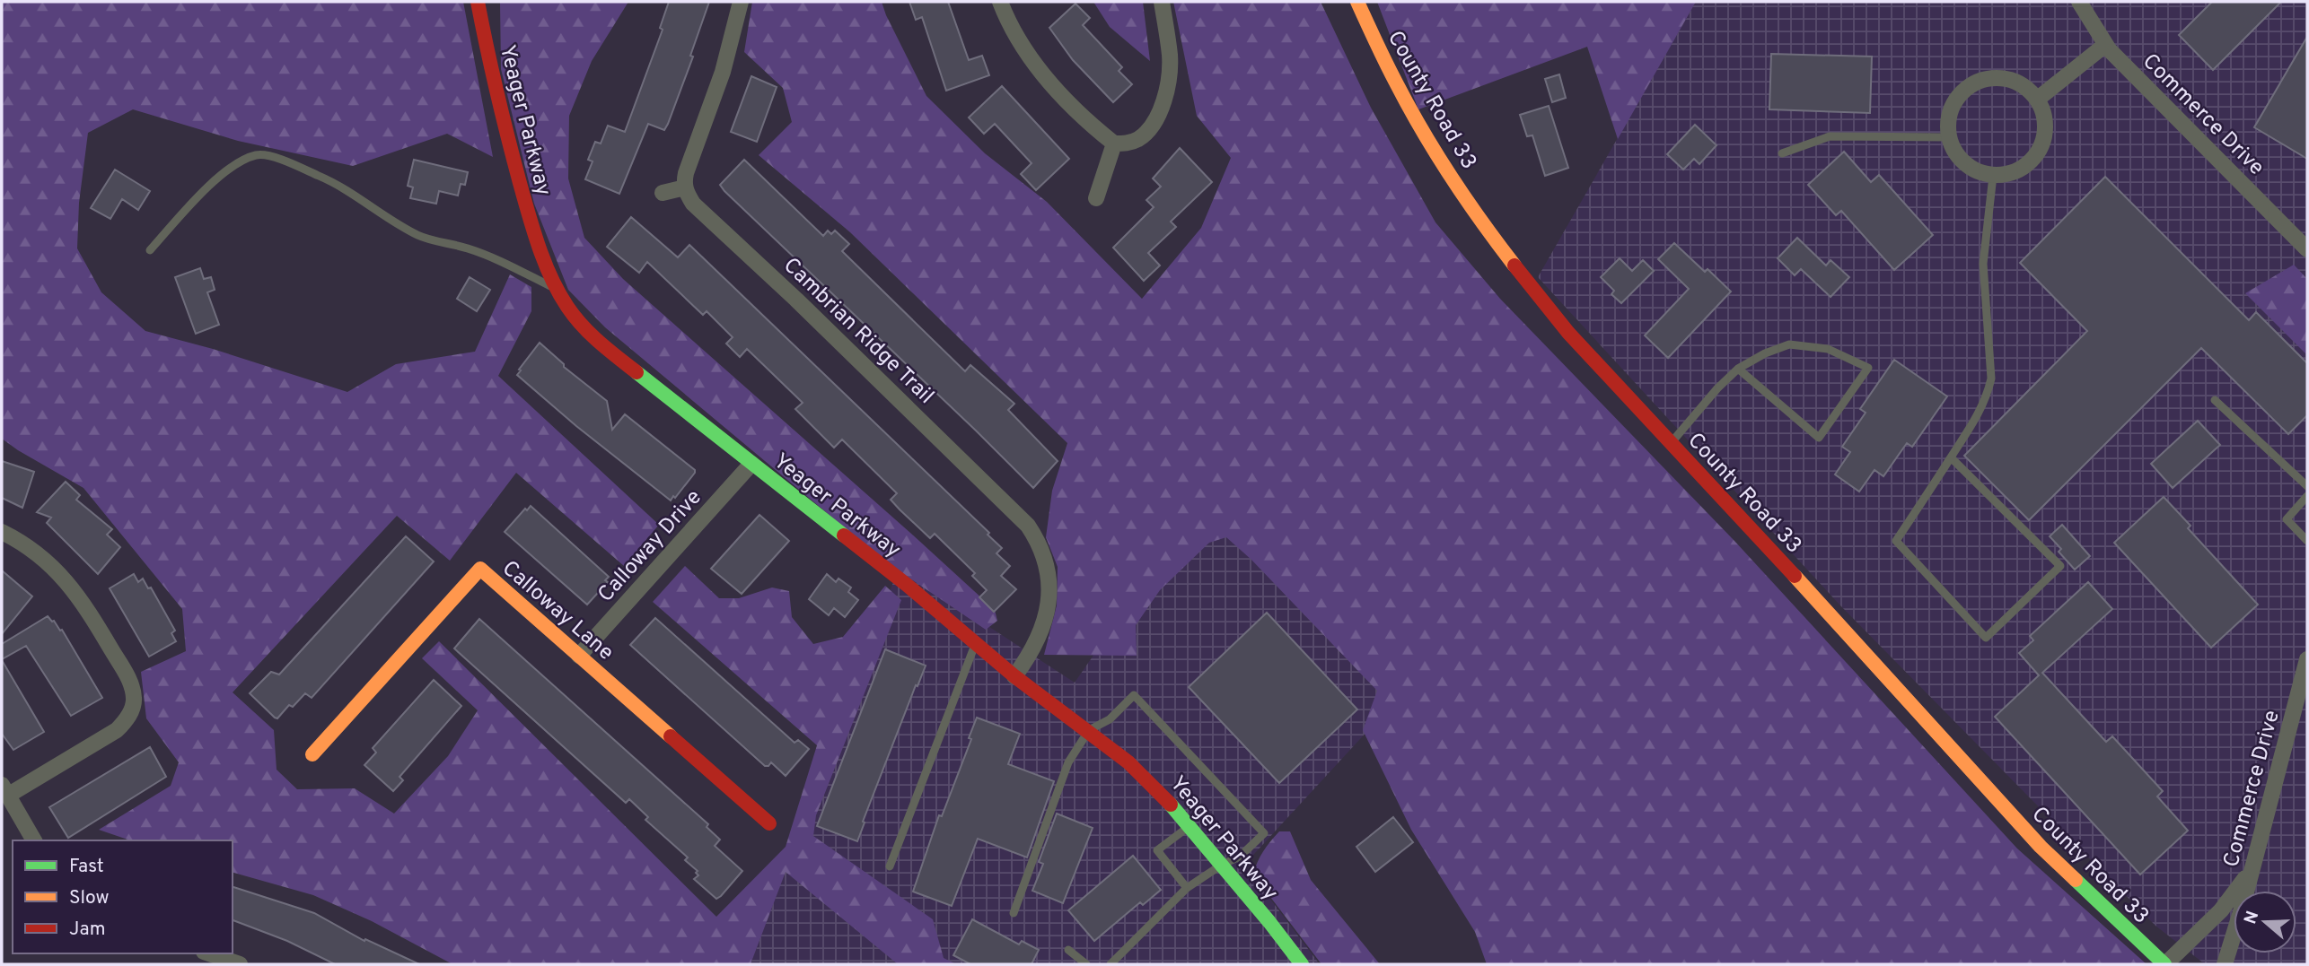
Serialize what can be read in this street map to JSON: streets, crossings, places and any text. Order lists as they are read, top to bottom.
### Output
{
  "streets": {
    "street": [
      "County Road 33",
      "Commerce Drive",
      "Yeager Parkway",
      "Cambrian Ridge Trail",
      "Calloway Drive",
      "Calloway Lane"
    ]
  },
  "crossings": [
    ["Yeager Parkway", "Cambrian Ridge Trail"],
    ["Yeager Parkway", "Calloway Drive"],
    ["Calloway Drive", "Calloway Lane"]
  ],
  "legend": ["Fast", "Slow", "Jam"],
  "north": "left"
}
